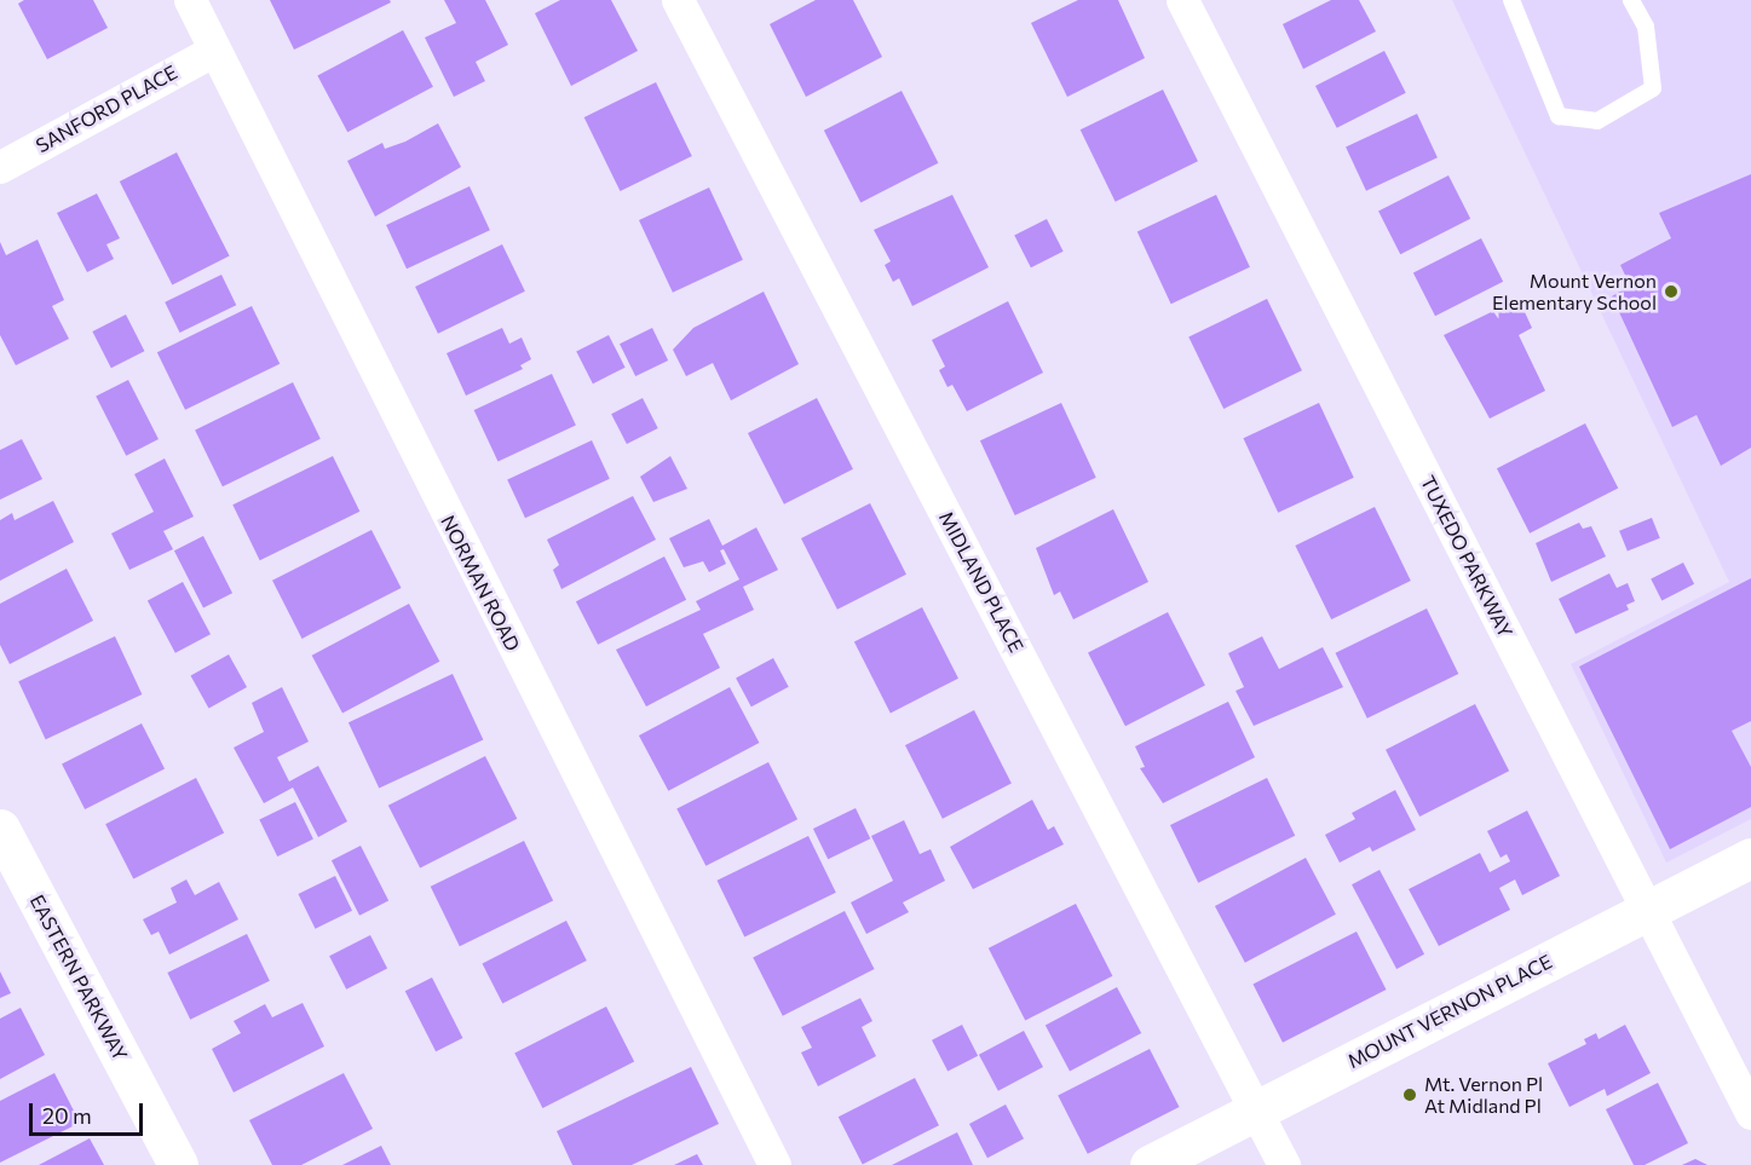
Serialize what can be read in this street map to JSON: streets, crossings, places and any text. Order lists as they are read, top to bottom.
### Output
{
  "streets": {
    "street": [
      "SANFORD PLACE",
      "TUXEDO PARKWAY",
      "MIDLAND PLACE",
      "NORMAN ROAD",
      "EASTERN PARKWAY",
      "MOUNT VERNON PLACE"
    ]
  },
  "crossings": [
    ["SANFORD PLACE", "NORMAN ROAD"],
    ["TUXEDO PARKWAY", "MOUNT VERNON PLACE"],
    ["MIDLAND PLACE", "MOUNT VERNON PLACE"]
  ],
  "places": ["Mount Vernon Elementary School", "Mt. Vernon Pl At Midland Pl"],
  "scale_bar": "20 m"
}
